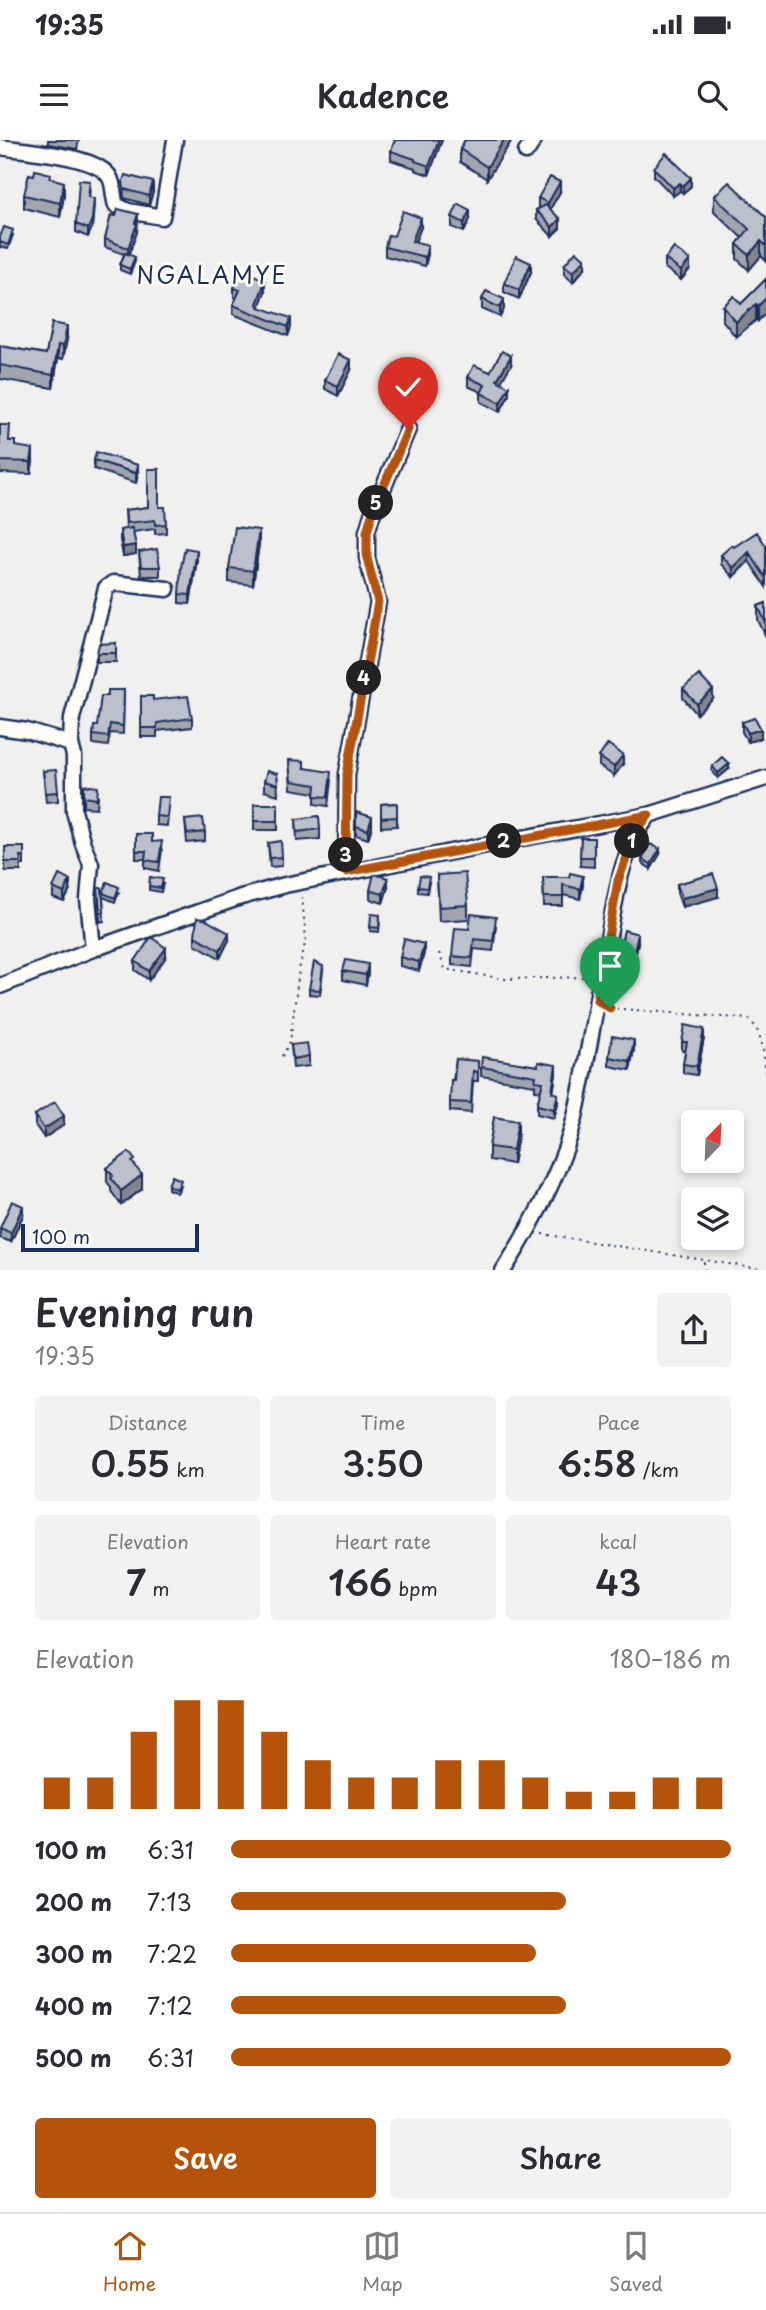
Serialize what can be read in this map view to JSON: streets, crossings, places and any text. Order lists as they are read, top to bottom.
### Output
{
  "districts": ["NGALAMYE"],
  "scale_bar": "100 m",
  "north": "top right",
  "page": {
    "status": "19:35",
    "header": "Kadence",
    "pins": [
      "5",
      "4",
      "1",
      "2",
      "3"
    ],
    "scale": "100 m",
    "heading": ["Evening run", "19:35"],
    "stats": [
      ["Distance", "0.55 km"],
      ["Time", "3:50"],
      ["Pace", "6:58 /km"],
      ["Elevation", "7 m"],
      ["Heart rate", "166 bpm"],
      ["kcal", "43"]
    ],
    "chart": ["Elevation", "180–186 m"],
    "list": [
      {
        "name": "100 m",
        "note": "6:31"
      },
      {
        "name": "200 m",
        "note": "7:13"
      },
      {
        "name": "300 m",
        "note": "7:22"
      },
      {
        "name": "400 m",
        "note": "7:12"
      },
      {
        "name": "500 m",
        "note": "6:31"
      }
    ],
    "buttons": ["Save", "Share"],
    "tabs": ["Home", "Map", "Saved"]
  }
}
